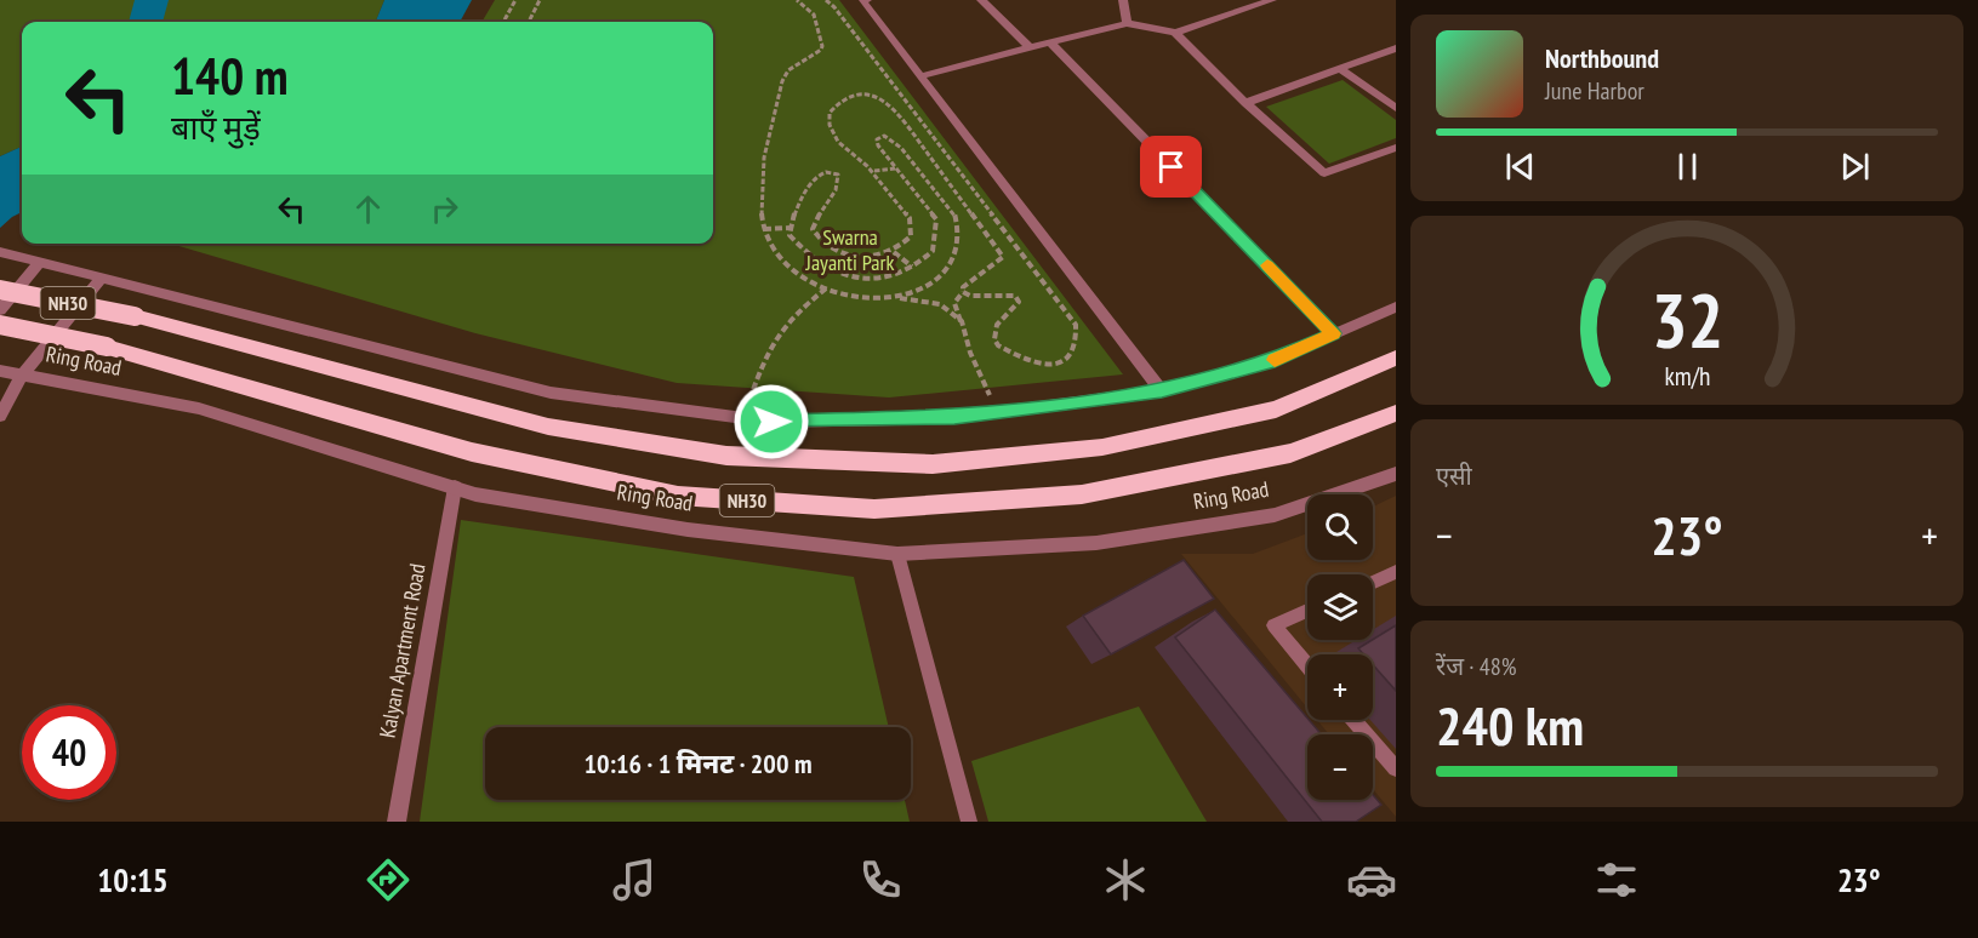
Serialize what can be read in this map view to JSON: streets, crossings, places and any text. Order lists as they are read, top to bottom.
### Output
{
  "streets": {
    "highway": ["NH30", "Ring Road"],
    "street": ["Kalyan Apartment Road"]
  },
  "crossings": [
    ["Ring Road", "Kalyan Apartment Road"]
  ],
  "parks": ["Swarna Jayanti Park"],
  "page": {
    "turn": ["140 m", "बाएँ मुड़ें"],
    "song": ["Northbound", "June Harbor"],
    "tile": [
      "एसी",
      ["रेंज · 48%", "240 km"]
    ],
    "map_buttons": ["+", "−"],
    "heat": ["−", "23°", "+"],
    "limit": "40",
    "trip": "10:16 · 1 मिनट · 200 m",
    "tabs": ["10:15", "23°"],
    "gauge": ["32", "km/h"]
  }
}
